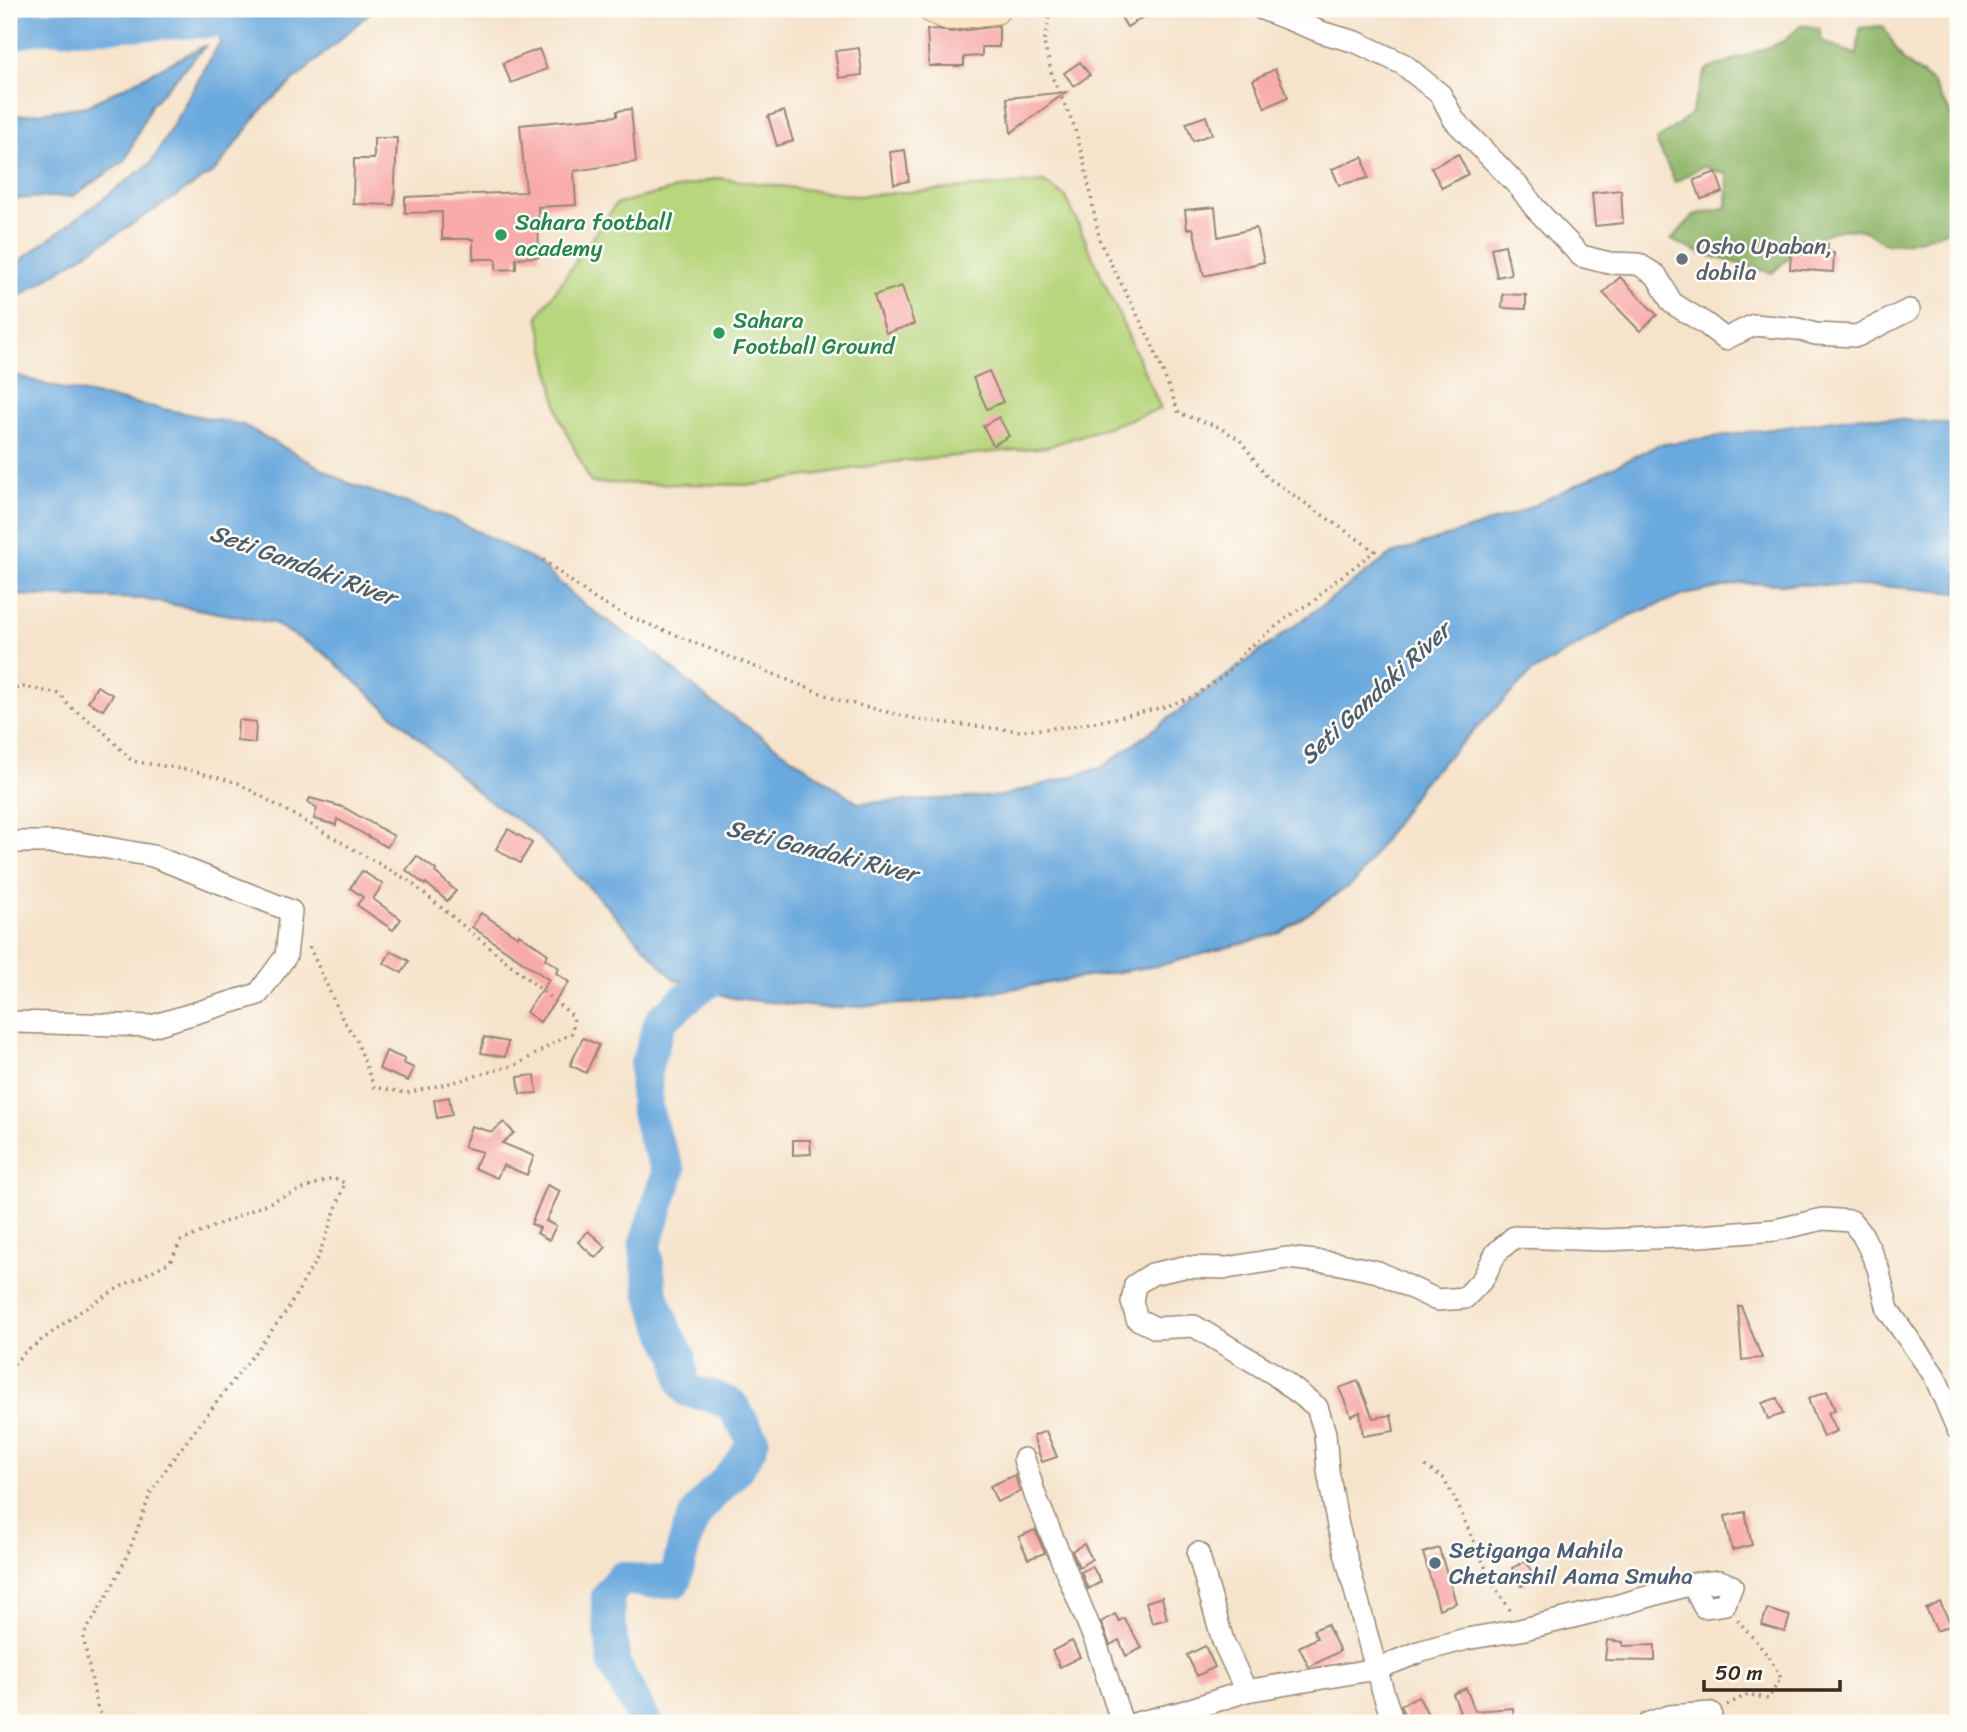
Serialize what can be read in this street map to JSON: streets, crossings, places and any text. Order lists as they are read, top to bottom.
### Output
{
  "water": ["Seti Gandaki River"],
  "places": [
    "Sahara football academy",
    "Osho Upaban, dobila",
    "Sahara Football Ground",
    "Setiganga Mahila Chetanshil Aama Smuha"
  ],
  "scale_bar": "50 m"
}
